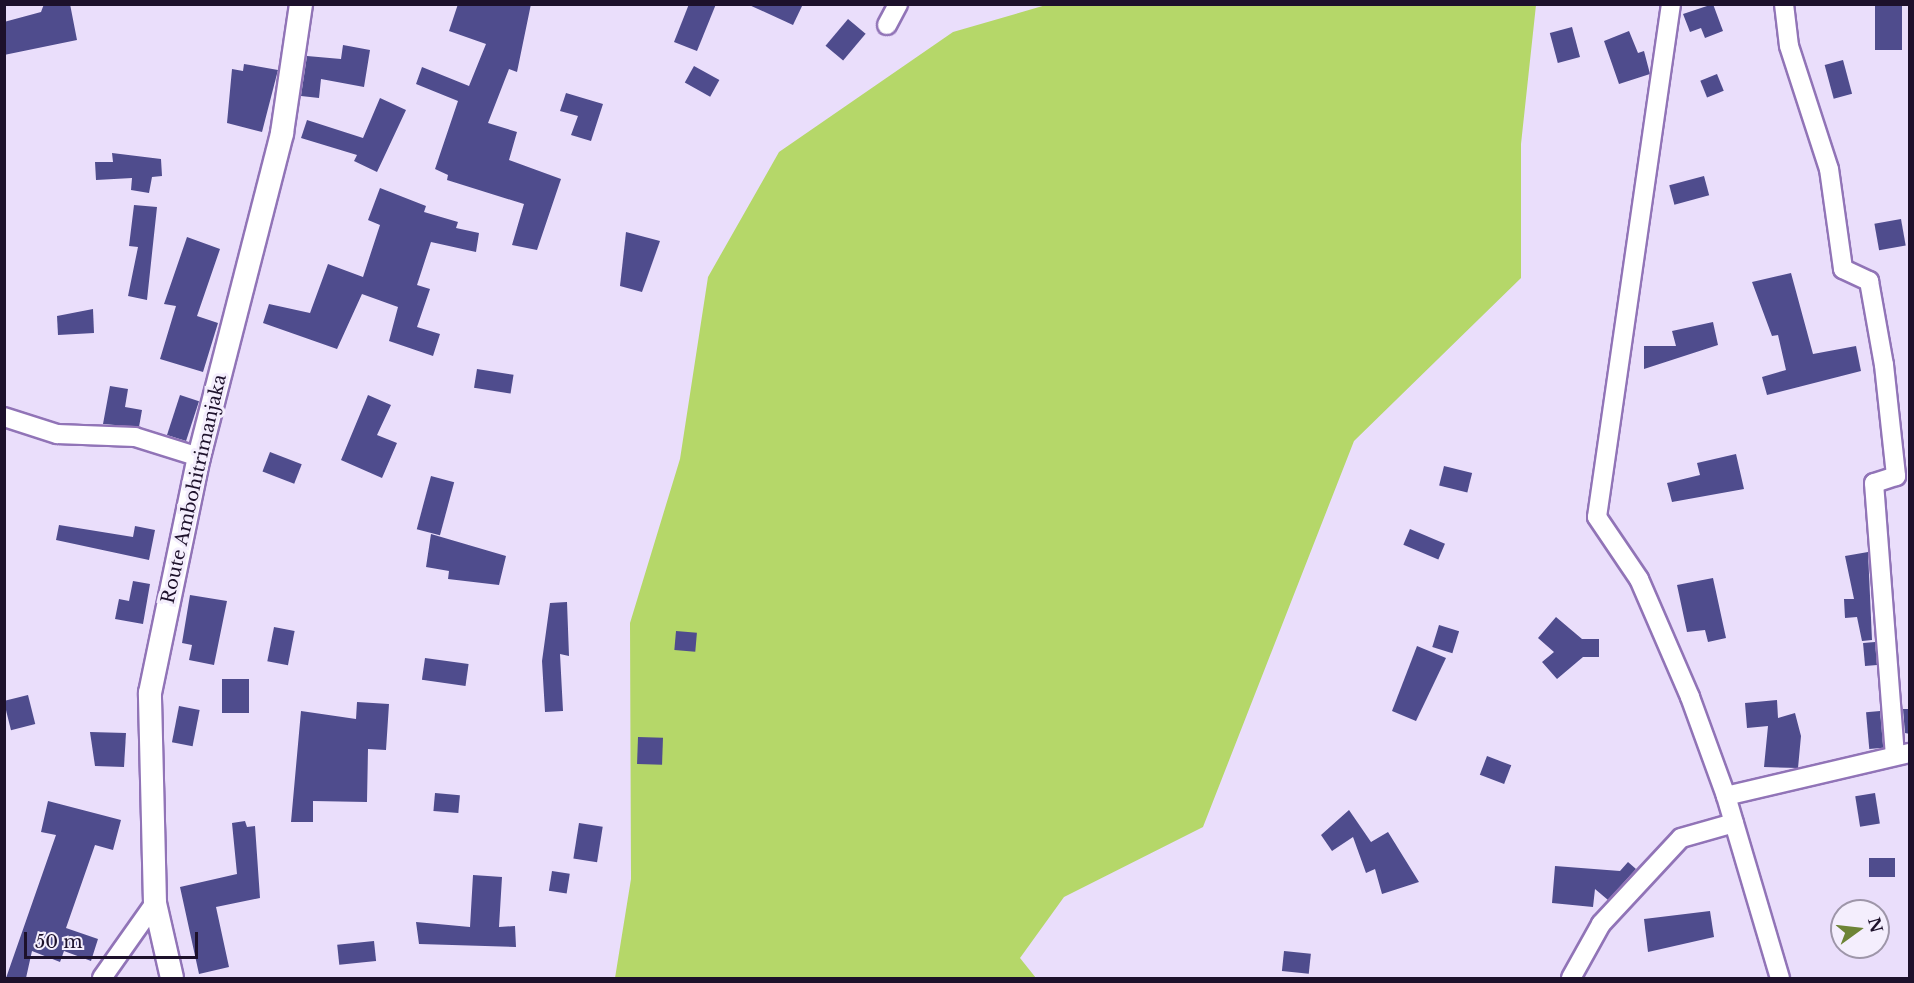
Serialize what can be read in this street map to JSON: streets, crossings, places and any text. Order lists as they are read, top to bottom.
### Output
{
  "streets": {
    "street": ["Route Ambohitrimanjaka"]
  },
  "scale_bar": "50 m",
  "north": "right"
}
